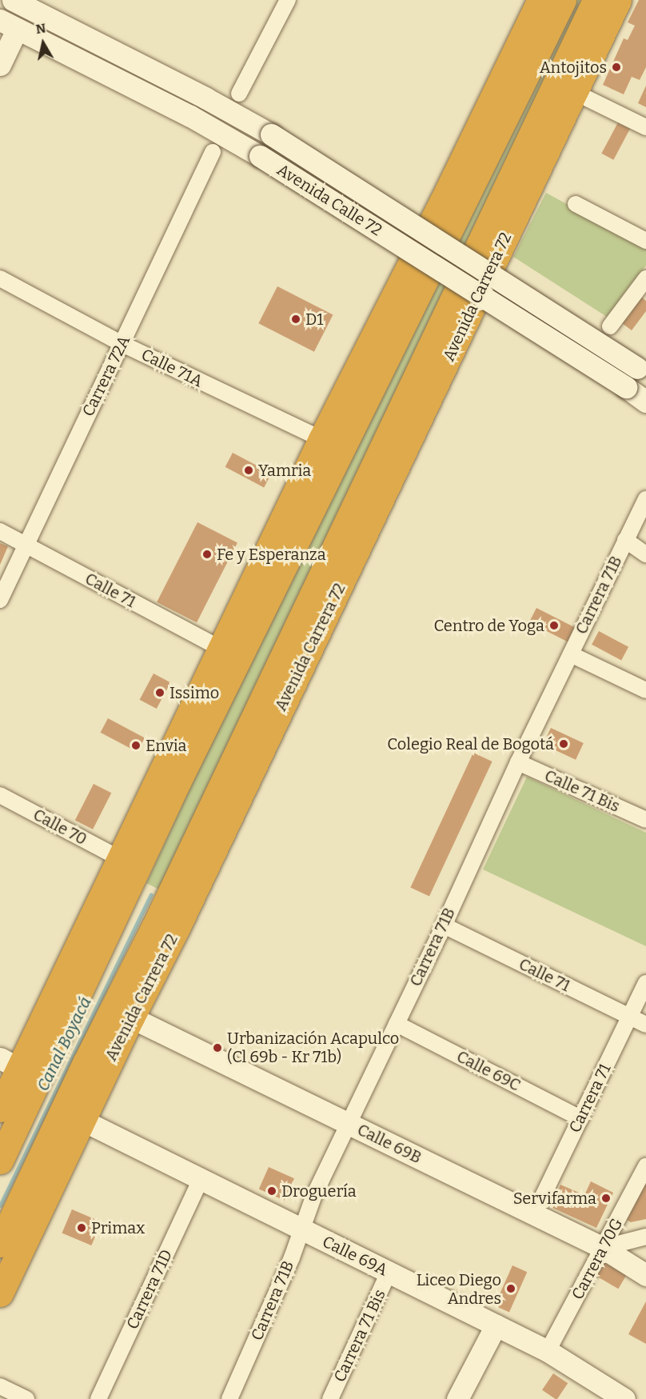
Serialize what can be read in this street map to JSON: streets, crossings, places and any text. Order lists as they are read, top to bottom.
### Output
{
  "streets": {
    "highway": ["Avenida Carrera 72"],
    "main road": ["Avenida Calle 72", "Calle 69B", "Calle 69A"],
    "street": [
      "Calle 71A",
      "Carrera 72A",
      "Calle 71",
      "Carrera 71B",
      "Calle 71 Bis",
      "Calle 70",
      "Calle 69C",
      "Carrera 71",
      "Carrera 70G",
      "Carrera 71D",
      "Carrera 71 Bis"
    ]
  },
  "crossings": [
    ["Avenida Carrera 72", "Calle 69B"],
    ["Avenida Carrera 72", "Calle 69A"],
    ["Calle 71A", "Carrera 72A"],
    ["Carrera 72A", "Calle 71"],
    ["Calle 71", "Carrera 71B"],
    ["Calle 71", "Carrera 71"],
    ["Carrera 71B", "Calle 71 Bis"],
    ["Carrera 71B", "Calle 69C"],
    ["Carrera 71B", "Calle 69B"],
    ["Carrera 71B", "Calle 69A"],
    ["Calle 69C", "Carrera 71"],
    ["Carrera 71", "Calle 69B"],
    ["Calle 69B", "Carrera 70G"],
    ["Calle 69A", "Carrera 70G"],
    ["Calle 69A", "Carrera 71D"],
    ["Calle 69A", "Carrera 71 Bis"]
  ],
  "water": ["Canal Boyacá"],
  "places": [
    "Antojitos",
    "D1",
    "Yamria",
    "Fe y Esperanza",
    "Centro de Yoga",
    "Issimo",
    "Colegio Real de Bogotá",
    "Envia",
    "Urbanización Acapulco (Cl 69b - Kr 71b)",
    "Droguería",
    "Servifarma",
    "Primax",
    "Liceo Diego Andres"
  ],
  "north": "top"
}
